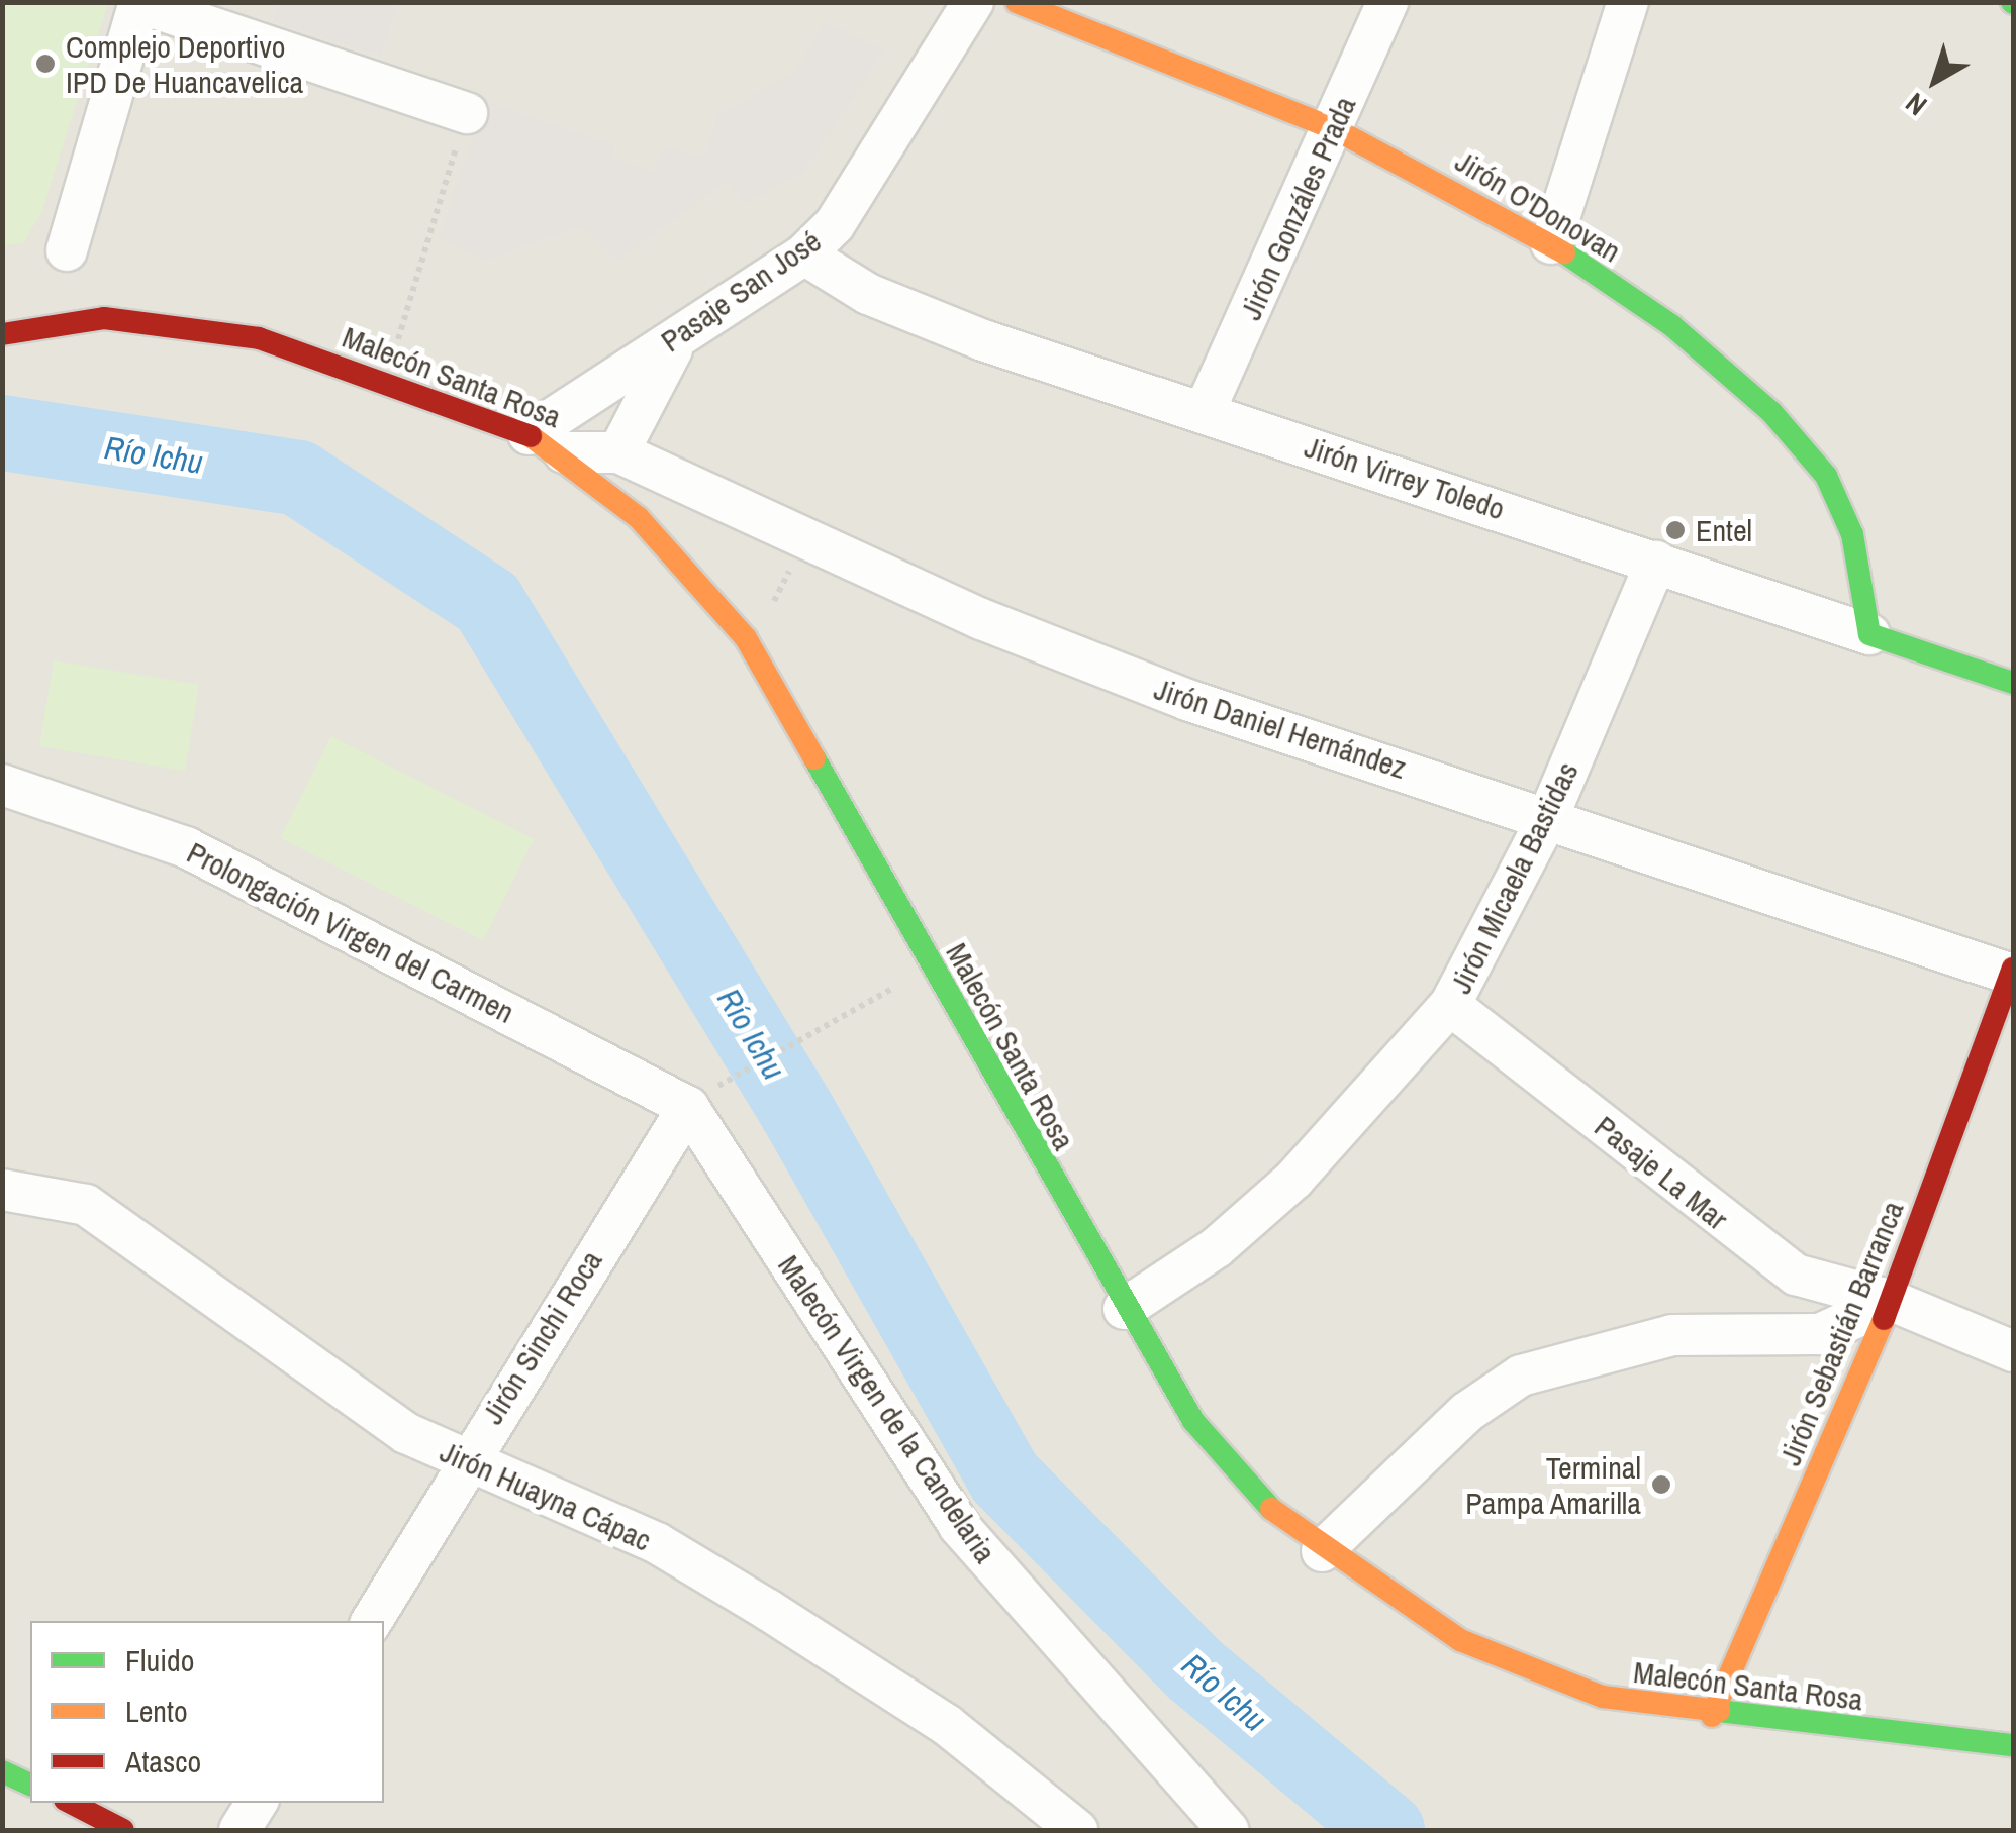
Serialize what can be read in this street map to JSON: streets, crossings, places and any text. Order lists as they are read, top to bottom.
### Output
{
  "streets": {
    "main road": [
      "Jirón O'Donovan",
      "Malecón Santa Rosa",
      "Jirón Virrey Toledo",
      "Jirón Sebastián Barranca"
    ],
    "street": [
      "Jirón Gonzáles Prada",
      "Pasaje San José",
      "Jirón Daniel Hernández",
      "Jirón Micaela Bastidas",
      "Prolongación Virgen del Carmen",
      "Pasaje La Mar",
      "Jirón Sinchi Roca",
      "Malecón Virgen de la Candelaria",
      "Jirón Huayna Cápac"
    ]
  },
  "crossings": [
    ["Jirón O'Donovan", "Jirón Gonzáles Prada"],
    ["Jirón O'Donovan", "Jirón Virrey Toledo"],
    ["Jirón Gonzáles Prada", "Jirón Virrey Toledo"],
    ["Pasaje San José", "Malecón Santa Rosa"],
    ["Pasaje San José", "Jirón Virrey Toledo"],
    ["Malecón Santa Rosa", "Jirón Daniel Hernández"],
    ["Malecón Santa Rosa", "Jirón Micaela Bastidas"],
    ["Malecón Santa Rosa", "Jirón Sebastián Barranca"],
    ["Jirón Virrey Toledo", "Jirón Micaela Bastidas"],
    ["Jirón Daniel Hernández", "Jirón Micaela Bastidas"],
    ["Jirón Daniel Hernández", "Jirón Sebastián Barranca"],
    ["Jirón Micaela Bastidas", "Pasaje La Mar"],
    ["Prolongación Virgen del Carmen", "Jirón Sinchi Roca"],
    ["Prolongación Virgen del Carmen", "Malecón Virgen de la Candelaria"],
    ["Pasaje La Mar", "Jirón Sebastián Barranca"],
    ["Jirón Sinchi Roca", "Malecón Virgen de la Candelaria"],
    ["Jirón Sinchi Roca", "Jirón Huayna Cápac"]
  ],
  "water": ["Río Ichu"],
  "places": ["Complejo Deportivo IPD De Huancavelica", "Entel", "Terminal Pampa Amarilla"],
  "legend": ["Fluido", "Lento", "Atasco"],
  "north": "bottom left"
}
